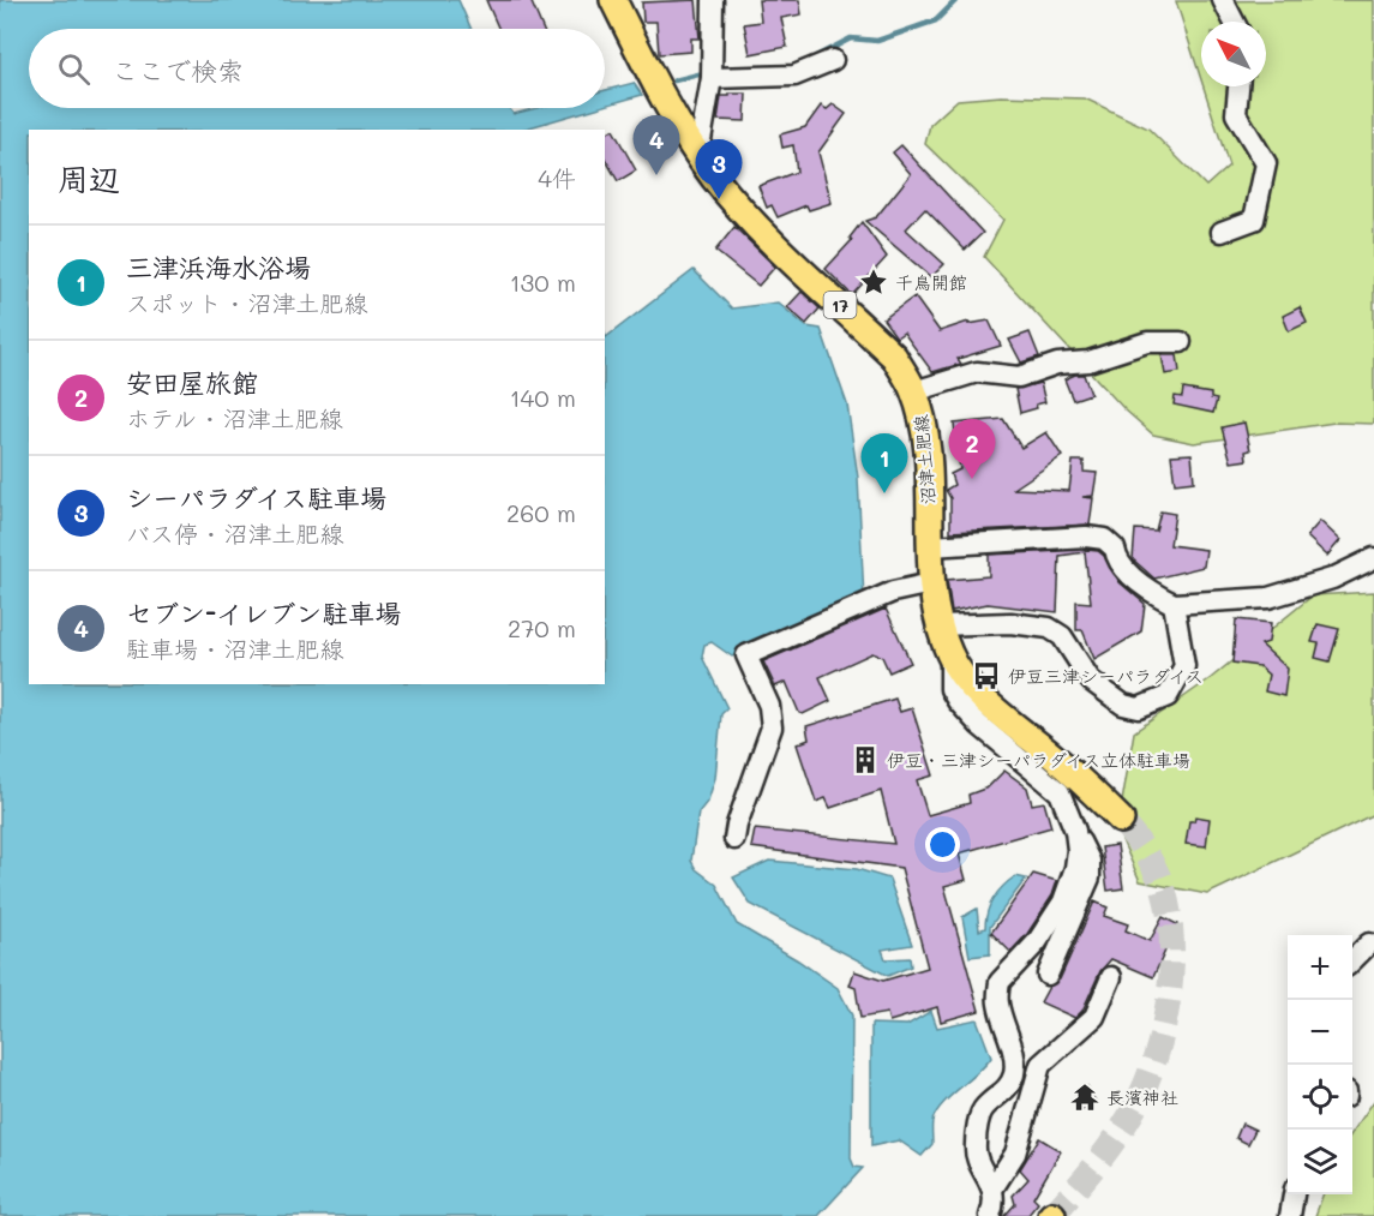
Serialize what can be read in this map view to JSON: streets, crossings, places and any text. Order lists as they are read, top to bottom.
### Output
{
  "streets": {
    "main road": ["17", "沼津土肥線"]
  },
  "places": {
    "place": ["千鳥開館"],
    "bus stop": ["伊豆三津シーパラダイス"],
    "building": ["伊豆・三津シーパラダイス立体駐車場"],
    "temple": ["長濱神社"]
  },
  "north": "top left",
  "page": {
    "search": "ここで検索",
    "pins": [
      "4",
      "3",
      "2",
      "1"
    ],
    "heading": ["周辺", "4件"],
    "list": [
      {
        "mark": "1",
        "name": "三津浜海水浴場",
        "note": "スポット · 沼津土肥線",
        "value": "130 m"
      },
      {
        "mark": "2",
        "name": "安田屋旅館",
        "note": "ホテル · 沼津土肥線",
        "value": "140 m"
      },
      {
        "mark": "3",
        "name": "シーパラダイス駐車場",
        "note": "バス停 · 沼津土肥線",
        "value": "260 m"
      },
      {
        "mark": "4",
        "name": "セブン-イレブン駐車場",
        "note": "駐車場 · 沼津土肥線",
        "value": "270 m"
      }
    ],
    "map_buttons": ["+", "−"]
  }
}
